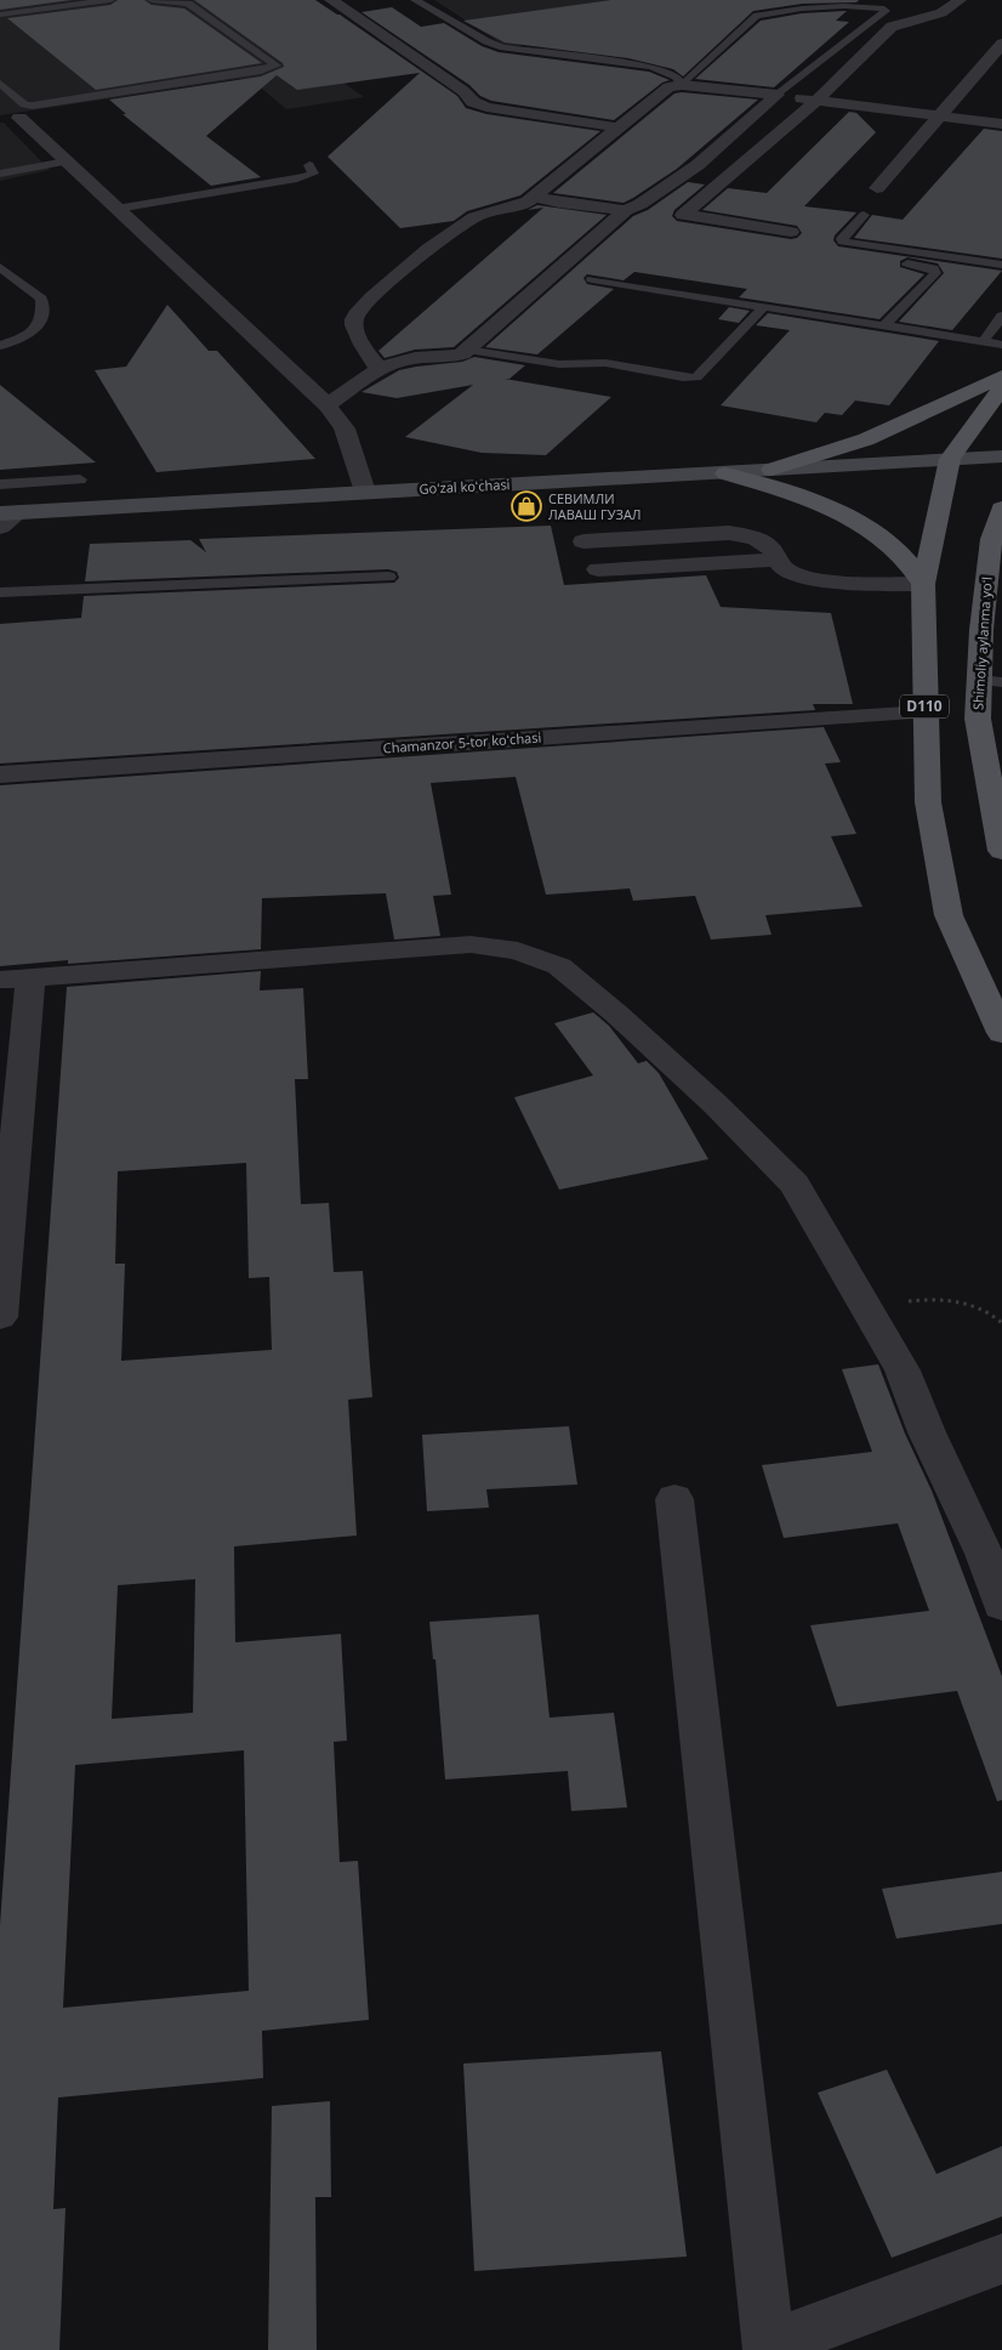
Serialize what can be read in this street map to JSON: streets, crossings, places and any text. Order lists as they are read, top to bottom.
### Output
{
  "streets": {
    "main road": ["Goʻzal koʻchasi", "Shimoliy aylanma yoʻl", "D110"],
    "street": ["Chamanzor 5-tor koʻchasi"]
  },
  "crossings": [
    ["Goʻzal koʻchasi", "D110"],
    ["D110", "Chamanzor 5-tor koʻchasi"]
  ],
  "places": {
    "shop": ["СЕВИМЛИ ЛАВАШ ГУЗАЛ"]
  }
}
